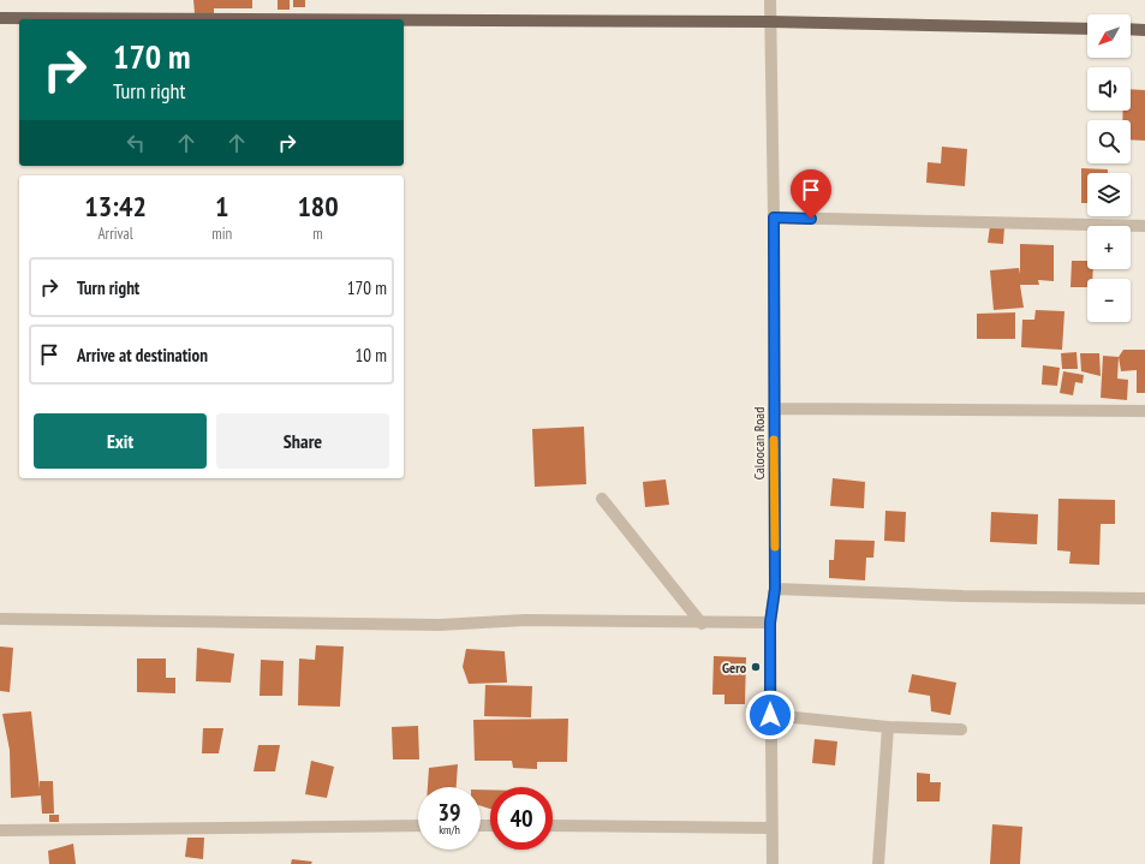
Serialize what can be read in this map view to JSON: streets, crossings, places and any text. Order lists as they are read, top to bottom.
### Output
{
  "streets": {
    "street": ["Caloocan Road"]
  },
  "places": ["Gero"],
  "north": "bottom left",
  "page": {
    "map_buttons": ["+", "−"],
    "turn": ["170 m", "Turn right"],
    "eta": [
      "13:42",
      "Arrival",
      "1",
      "min",
      "180",
      "m"
    ],
    "list": [
      {
        "name": "Turn right",
        "value": "170 m"
      },
      {
        "name": "Arrive at destination",
        "value": "10 m"
      }
    ],
    "buttons": ["Exit", "Share"],
    "speed": "39 km/h",
    "limit": "40"
  }
}
